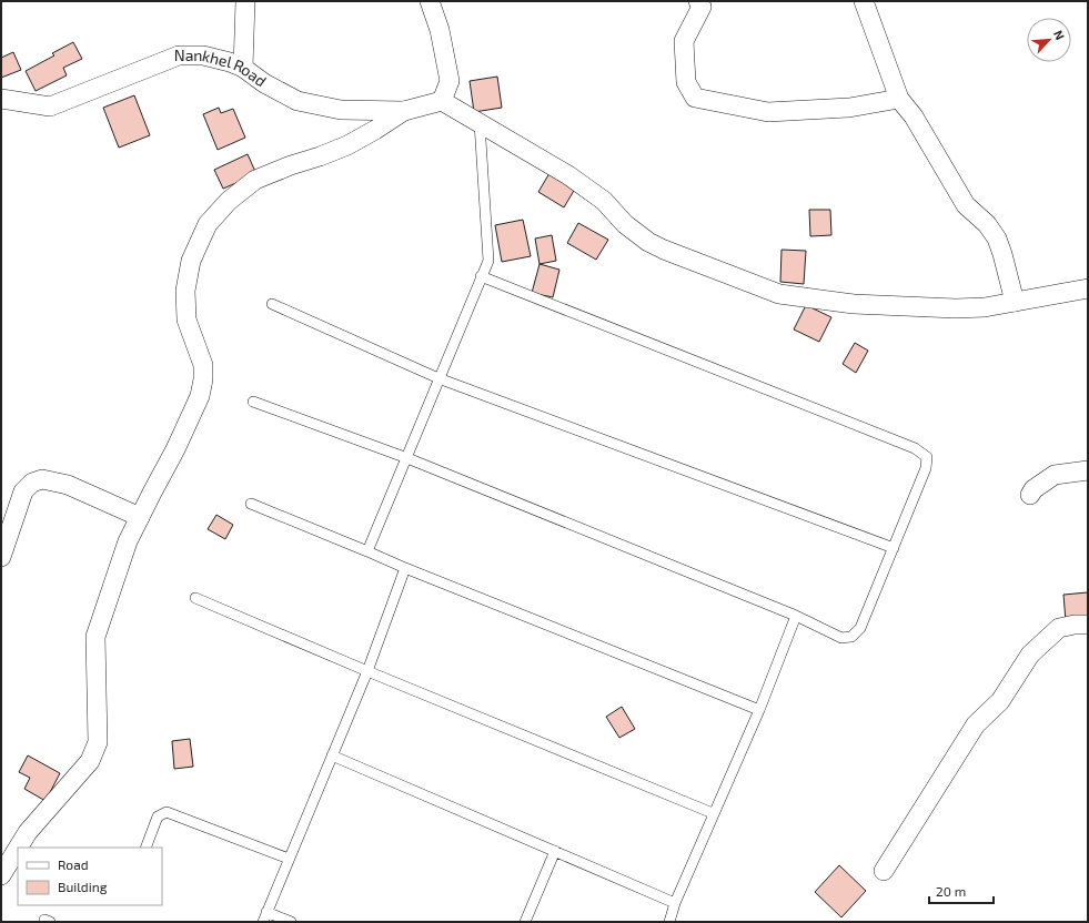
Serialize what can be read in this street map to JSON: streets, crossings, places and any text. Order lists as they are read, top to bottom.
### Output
{
  "streets": {
    "street": ["Nankhel Road"]
  },
  "legend": ["Road", "Building"],
  "scale_bar": "20 m",
  "north": "top right"
}
